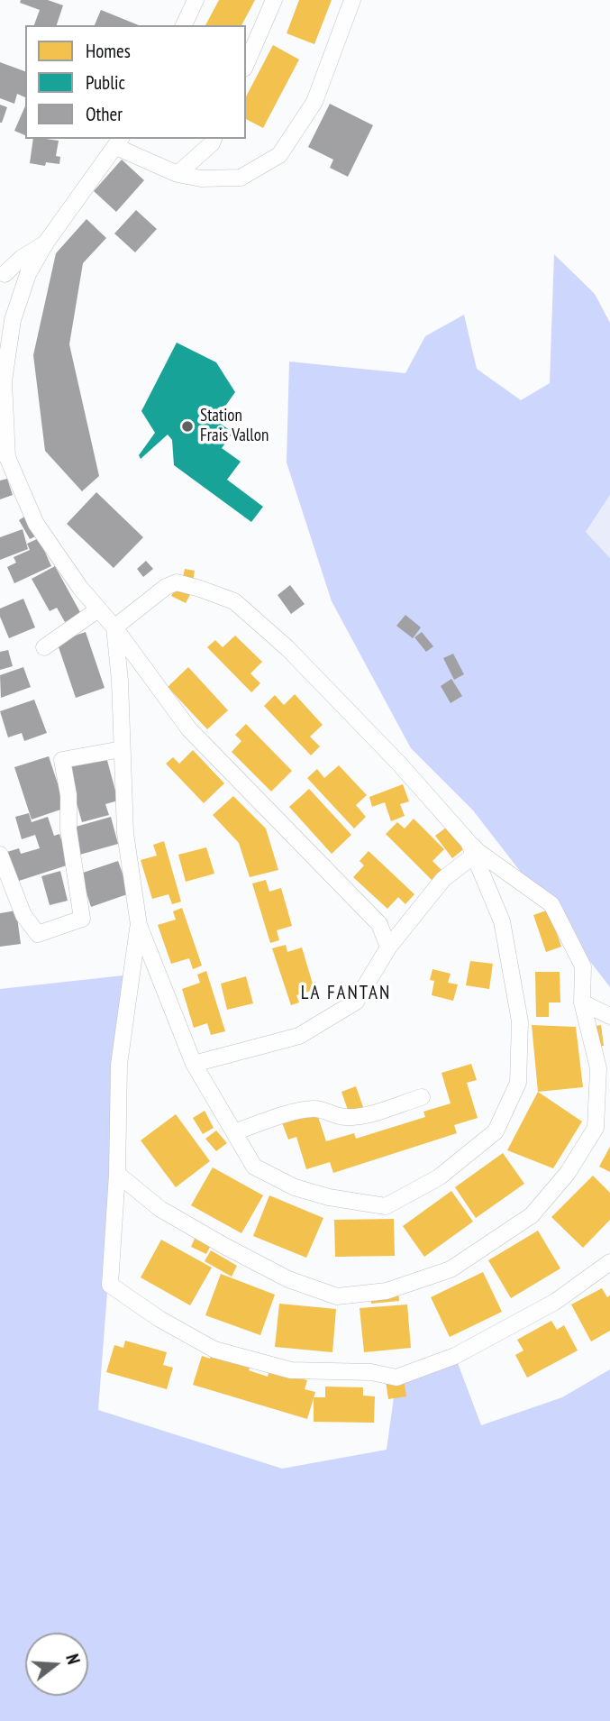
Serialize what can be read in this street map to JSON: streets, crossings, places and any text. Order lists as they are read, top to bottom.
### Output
{
  "districts": ["LA FANTAN"],
  "places": ["Station Frais Vallon"],
  "legend": ["Homes", "Public", "Other"],
  "north": "right"
}
